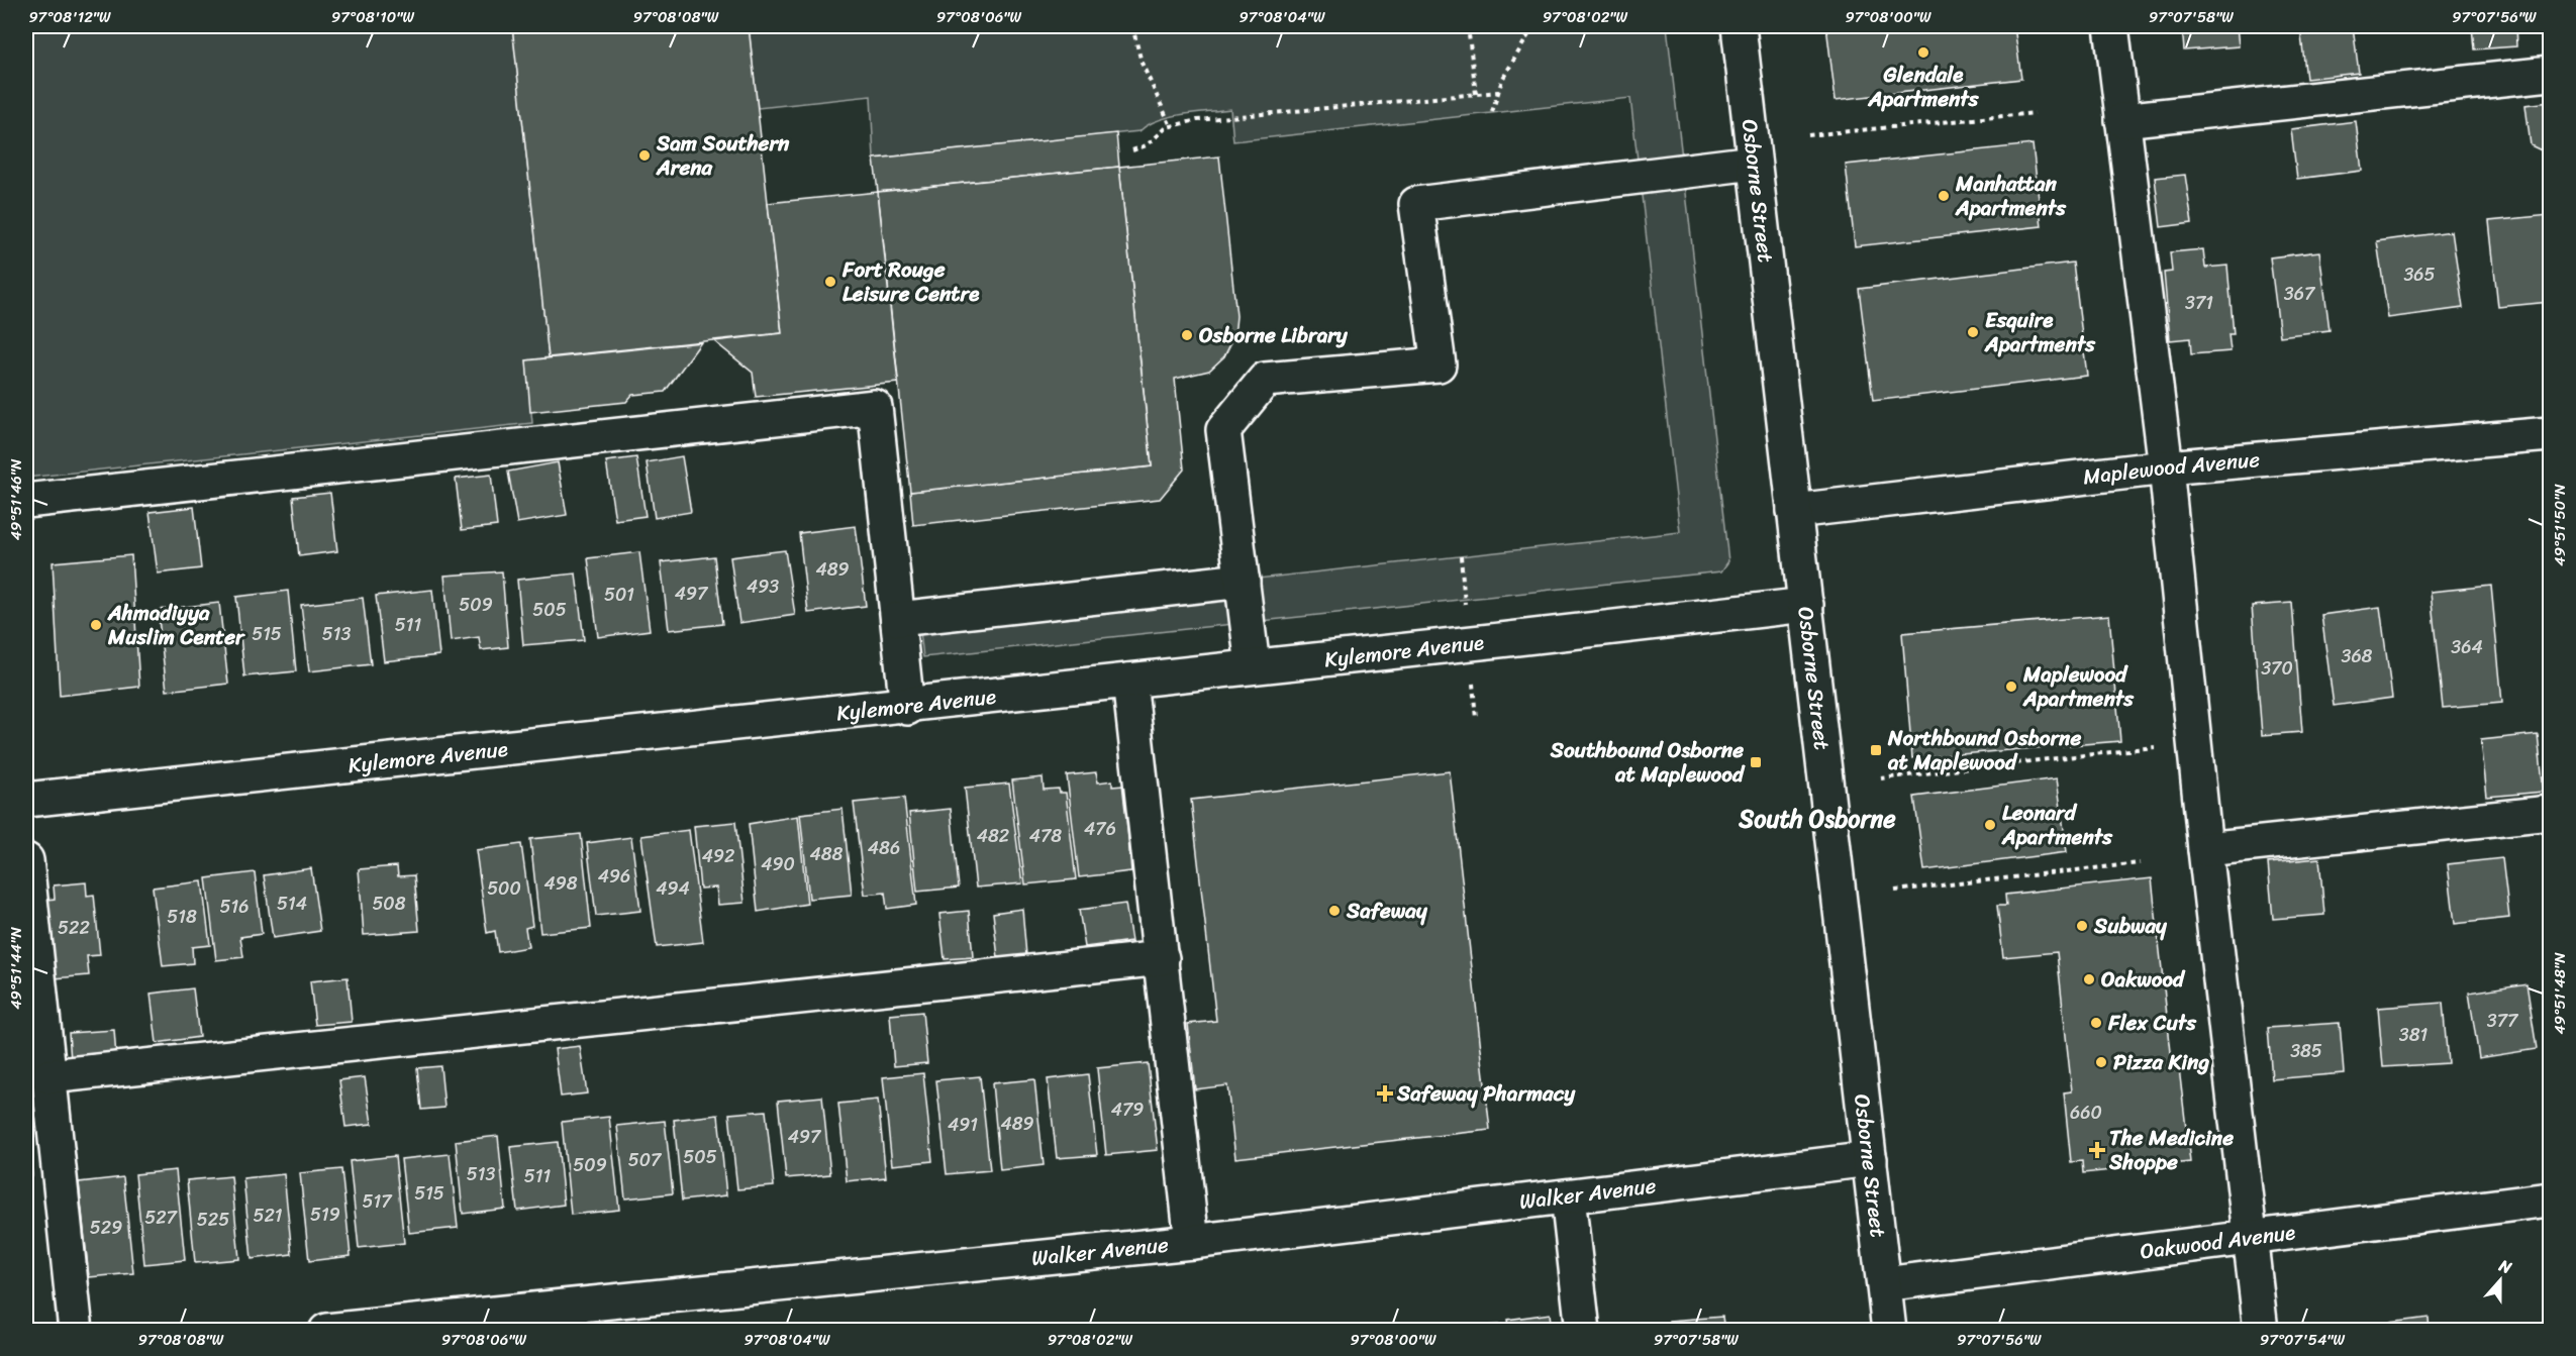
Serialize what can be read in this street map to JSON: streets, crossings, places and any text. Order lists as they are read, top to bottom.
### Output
{
  "streets": {
    "street": [
      "Osborne Street",
      "Maplewood Avenue",
      "Kylemore Avenue",
      "Walker Avenue",
      "Oakwood Avenue"
    ]
  },
  "crossings": [
    ["Osborne Street", "Maplewood Avenue"],
    ["Osborne Street", "Kylemore Avenue"],
    ["Osborne Street", "Walker Avenue"],
    ["Osborne Street", "Oakwood Avenue"]
  ],
  "districts": ["South Osborne"],
  "places": {
    "other": [
      "Glendale Apartments",
      "Sam Southern Arena",
      "Manhattan Apartments",
      "Fort Rouge Leisure Centre",
      "Esquire Apartments",
      "Osborne Library",
      "Ahmadiyya Muslim Center",
      "Maplewood Apartments",
      "Leonard Apartments",
      "Safeway",
      "Subway",
      "Oakwood",
      "Flex Cuts",
      "Pizza King"
    ],
    "transit": ["Northbound Osborne at Maplewood", "Southbound Osborne at Maplewood"],
    "health": ["Safeway Pharmacy", "The Medicine Shoppe"]
  },
  "house_numbers": [
    "365",
    "367",
    "371",
    "489",
    "493",
    "497",
    "501",
    "509",
    "505",
    "511",
    "515",
    "513",
    "364",
    "368",
    "370",
    "476",
    "482",
    "478",
    "486",
    "488",
    "492",
    "490",
    "496",
    "498",
    "500",
    "494",
    "514",
    "508",
    "516",
    "518",
    "522",
    "377",
    "381",
    "385",
    "479",
    "660",
    "489",
    "491",
    "497",
    "505",
    "507",
    "509",
    "513",
    "511",
    "515",
    "517",
    "519",
    "521",
    "527",
    "525",
    "529"
  ],
  "north": "top",
  "coordinates": [
    "97°08'12\"W",
    "97°08'10\"W",
    "97°08'08\"W",
    "97°08'06\"W",
    "97°08'04\"W",
    "97°08'02\"W",
    "97°08'00\"W",
    "97°07'58\"W",
    "97°07'56\"W",
    "49°51'46\"N",
    "49°51'50\"N",
    "49°51'44\"N",
    "49°51'48\"N",
    "97°07'54\"W"
  ]
}
